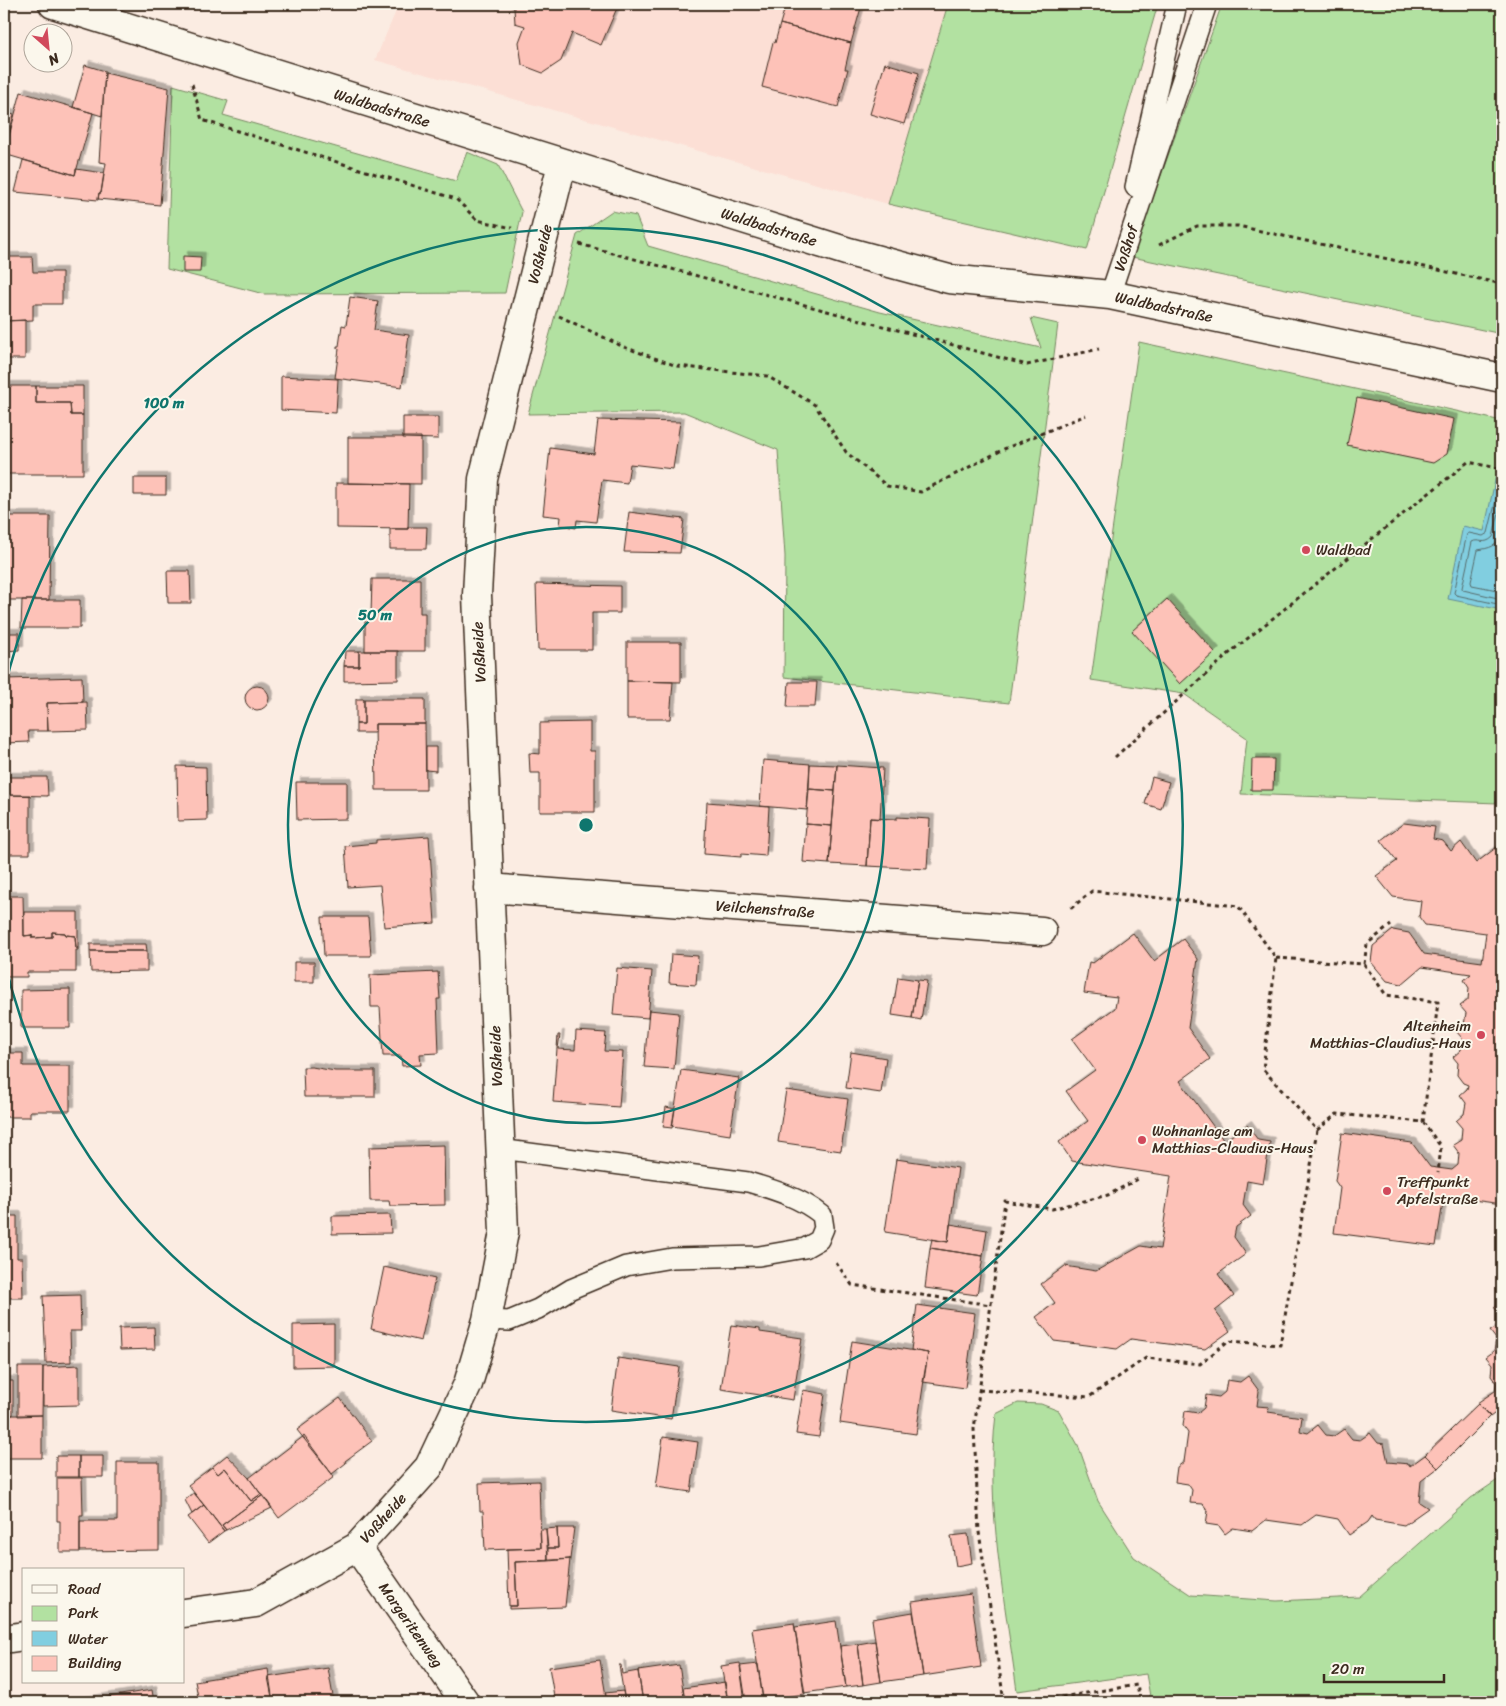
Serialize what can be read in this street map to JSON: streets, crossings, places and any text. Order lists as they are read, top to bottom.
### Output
{
  "streets": {
    "street": [
      "Waldbadstraße",
      "Voßheide",
      "Veilchenstraße",
      "Margeritenweg"
    ],
    "lane": ["Voßhof"]
  },
  "crossings": [
    ["Waldbadstraße", "Voßhof"],
    ["Waldbadstraße", "Voßheide"],
    ["Voßheide", "Veilchenstraße"],
    ["Voßheide", "Margeritenweg"]
  ],
  "places": [
    "Waldbad",
    "Altenheim Matthias-Claudius-Haus",
    "Wohnanlage am Matthias-Claudius-Haus",
    "Treffpunkt Apfelstraße"
  ],
  "legend": [
    "Road",
    "Park",
    "Water",
    "Building"
  ],
  "scale_bar": "20 m",
  "north": "bottom right",
  "rings": ["100 m", "50 m"]
}
